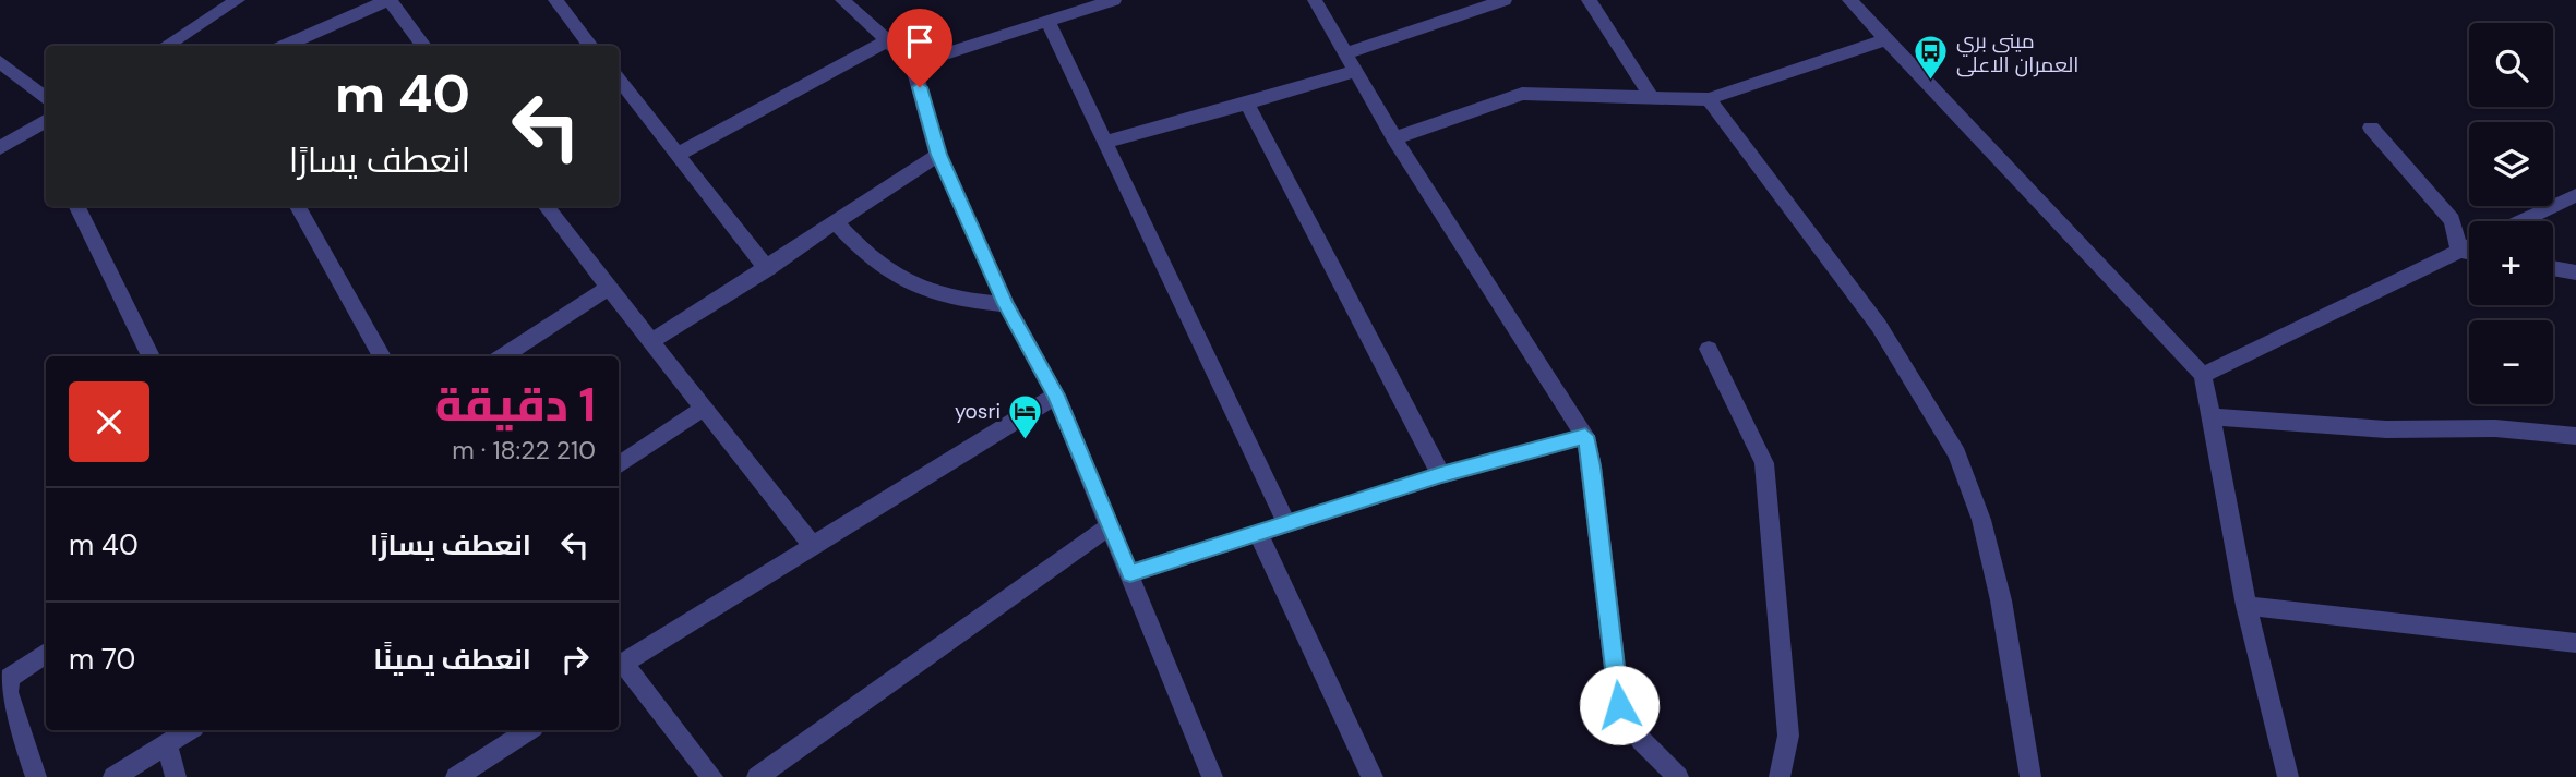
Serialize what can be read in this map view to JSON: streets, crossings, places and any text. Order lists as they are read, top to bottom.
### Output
{
  "places": {
    "bus stop": ["ميني بري العمران الاعلى"],
    "hotel": ["yosri"]
  },
  "page": {
    "map_buttons": ["+", "−"],
    "turn": ["40 m", "انعطف يسارًا"],
    "heading": ["1 دقيقة", "210 m · 18:22"],
    "list": [
      {
        "name": "انعطف يسارًا",
        "value": "40 m"
      },
      {
        "name": "انعطف يمينًا",
        "value": "70 m"
      }
    ]
  }
}
